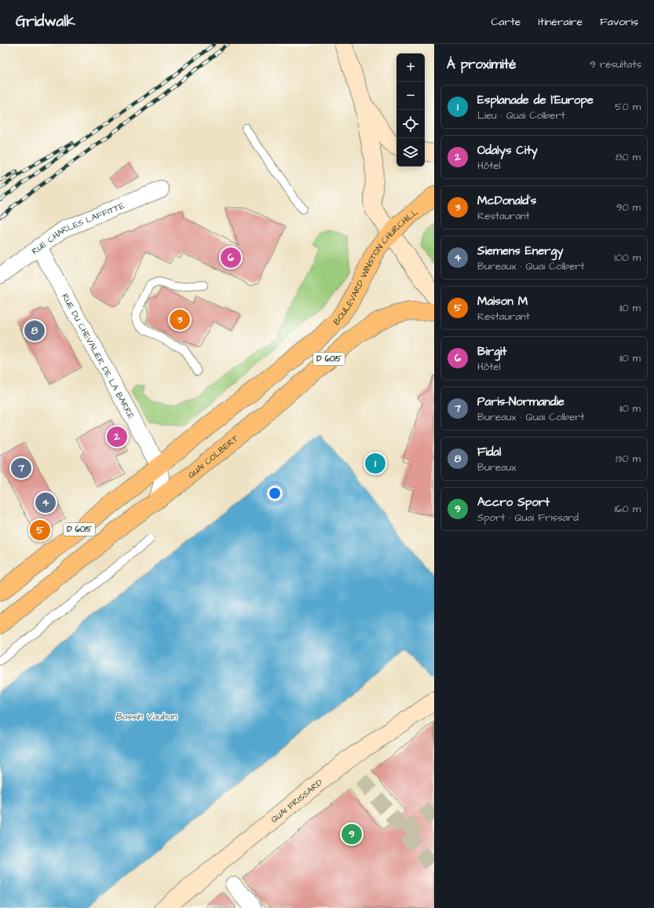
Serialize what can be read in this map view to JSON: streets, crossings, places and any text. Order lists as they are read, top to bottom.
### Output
{
  "streets": {
    "main road": ["BOULEVARD WINSTON CHURCHILL", "D 6015", "QUAI COLBERT"],
    "street": ["RUE CHARLES LAFFITTE", "RUE DU CHEVALIER DE LA BARRE", "QUAI FRISSARD"]
  },
  "crossings": [
    ["RUE CHARLES LAFFITTE", "RUE DU CHEVALIER DE LA BARRE"],
    ["BOULEVARD WINSTON CHURCHILL", "RUE DU CHEVALIER DE LA BARRE"],
    ["BOULEVARD WINSTON CHURCHILL", "D 6015"],
    ["RUE DU CHEVALIER DE LA BARRE", "D 6015"],
    ["RUE DU CHEVALIER DE LA BARRE", "QUAI COLBERT"]
  ],
  "water": ["Bassin Vauban"],
  "page": {
    "header": "Gridwalk",
    "nav": ["Carte", "Itinéraire", "Favoris"],
    "heading": ["À proximité", "9 résultats"],
    "map_buttons": ["+", "−"],
    "list": [
      {
        "mark": "1",
        "name": "Esplanade de l'Europe",
        "note": "Lieu · Quai Colbert",
        "value": "50 m"
      },
      {
        "mark": "2",
        "name": "Odalys City",
        "note": "Hôtel",
        "value": "80 m"
      },
      {
        "mark": "3",
        "name": "McDonald's",
        "note": "Restaurant",
        "value": "90 m"
      },
      {
        "mark": "4",
        "name": "Siemens Energy",
        "note": "Bureaux · Quai Colbert",
        "value": "100 m"
      },
      {
        "mark": "5",
        "name": "Maison M",
        "note": "Restaurant",
        "value": "110 m"
      },
      {
        "mark": "6",
        "name": "Birgit",
        "note": "Hôtel",
        "value": "110 m"
      },
      {
        "mark": "7",
        "name": "Paris-Normandie",
        "note": "Bureaux · Quai Colbert",
        "value": "110 m"
      },
      {
        "mark": "8",
        "name": "Fidal",
        "note": "Bureaux",
        "value": "130 m"
      },
      {
        "mark": "9",
        "name": "Accro Sport",
        "note": "Sport · Quai Frissard",
        "value": "160 m"
      }
    ],
    "pins": [
      "6",
      "3",
      "8",
      "2",
      "1",
      "7",
      "4",
      "5",
      "9"
    ]
  }
}
